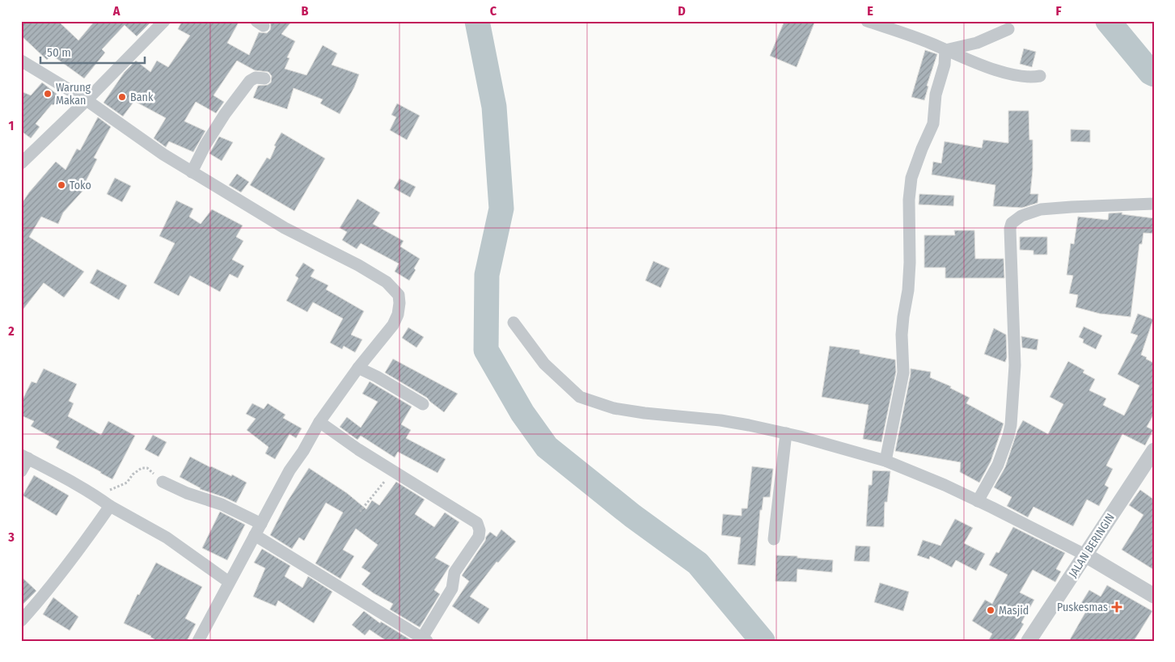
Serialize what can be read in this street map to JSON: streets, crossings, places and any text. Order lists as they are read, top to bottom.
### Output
{
  "streets": {
    "street": ["JALAN BERINGIN"]
  },
  "places": {
    "other": [
      "Warung Makan",
      "Bank",
      "Toko",
      "Masjid"
    ],
    "health": ["Puskesmas"]
  },
  "scale_bar": "50 m",
  "grid": {
    "columns": [
      "A",
      "B",
      "C",
      "D",
      "E",
      "F"
    ],
    "rows": ["1", "2", "3"]
  }
}
